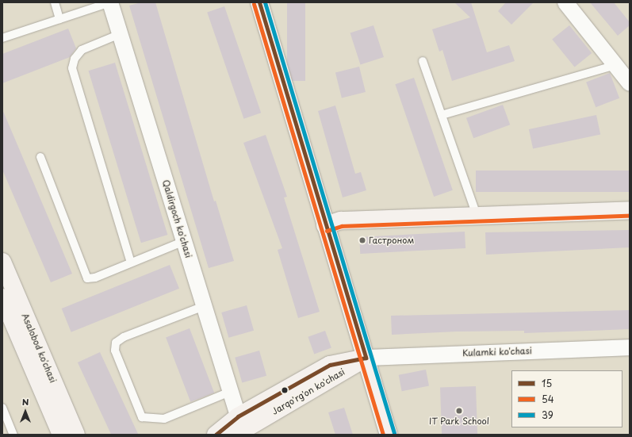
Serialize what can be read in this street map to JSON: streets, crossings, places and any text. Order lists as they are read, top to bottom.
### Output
{
  "streets": {
    "main road": ["Asalobod ko'chasi", "Jarqo'rg'on ko'chasi"],
    "street": ["Qaldirgoch ko'chasi", "Kulamki ko'chasi"]
  },
  "crossings": [
    ["Qaldirgoch ko'chasi", "Jarqo'rg'on ko'chasi"],
    ["Kulamki ko'chasi", "Jarqo'rg'on ko'chasi"]
  ],
  "places": ["Гастроном", "IT Park School"],
  "lines": ["transit line 15", "transit line 39", "transit line 54"],
  "legend": ["15", "54", "39"],
  "north": "top"
}
